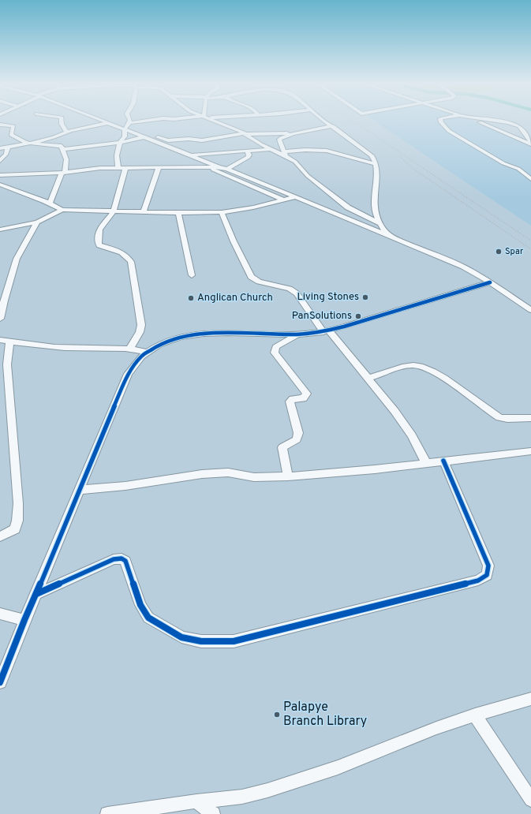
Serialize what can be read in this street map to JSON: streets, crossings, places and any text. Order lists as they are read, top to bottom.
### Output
{
  "places": [
    "Spar",
    "Living Stones",
    "Anglican Church",
    "PanSolutions",
    "Palapye Branch Library"
  ]
}
